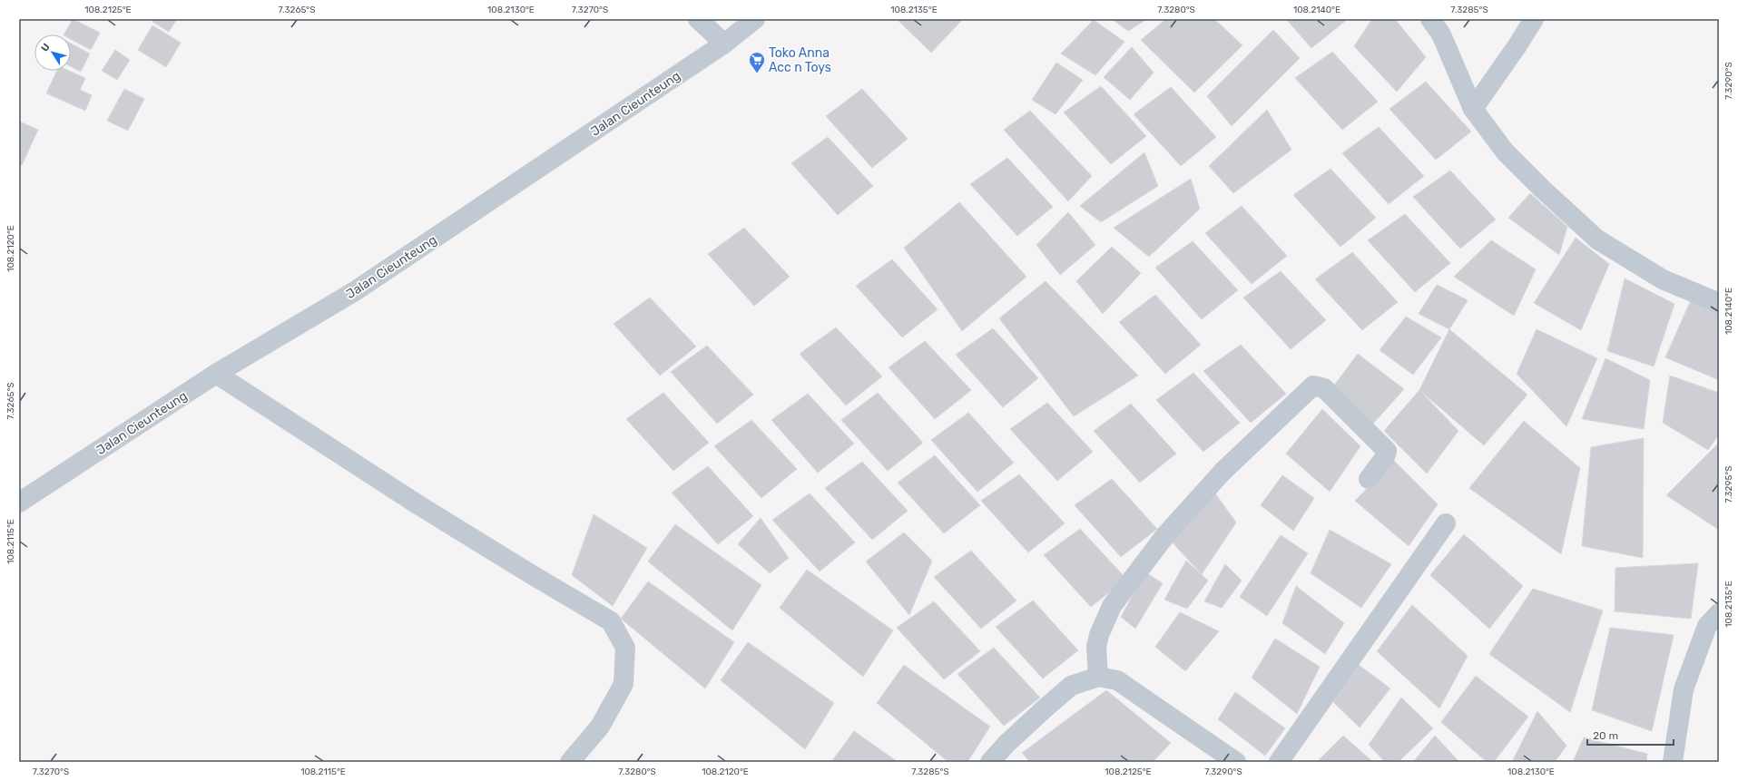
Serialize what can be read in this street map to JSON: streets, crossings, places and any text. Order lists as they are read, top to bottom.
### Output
{
  "streets": {
    "street": ["Jalan Cieunteung"]
  },
  "places": {
    "supermarket": ["Toko Anna Acc n Toys"]
  },
  "scale_bar": "20 m",
  "north": "top left",
  "coordinates": [
    "108.2125°E",
    "7.3265°S",
    "108.2130°E",
    "7.3270°S",
    "108.2135°E",
    "7.3280°S",
    "108.2140°E",
    "7.3285°S",
    "7.3290°S",
    "108.2120°E",
    "7.3295°S",
    "108.2115°E"
  ]
}
